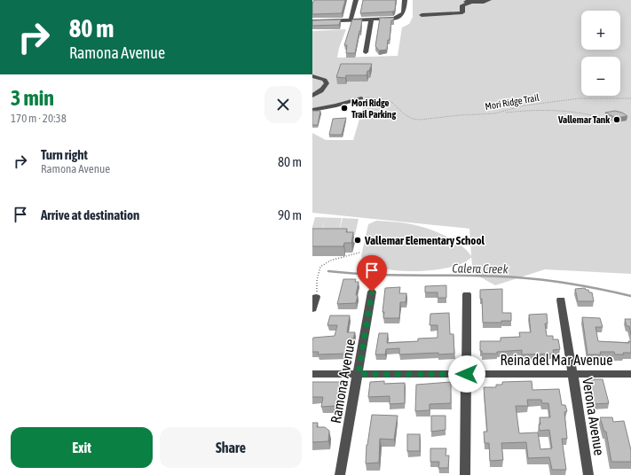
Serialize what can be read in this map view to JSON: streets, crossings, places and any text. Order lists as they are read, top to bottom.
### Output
{
  "streets": {
    "street": ["Reina del Mar Avenue", "Ramona Avenue", "Verona Avenue"],
    "path": ["Mori Ridge Trail"]
  },
  "crossings": [
    ["Reina del Mar Avenue", "Ramona Avenue"],
    ["Reina del Mar Avenue", "Verona Avenue"]
  ],
  "water": ["Calera Creek"],
  "places": ["Mori Ridge Trail Parking", "Vallemar Tank", "Vallemar Elementary School"],
  "page": {
    "turn": ["80 m", "Ramona Avenue"],
    "map_buttons": ["+", "−"],
    "heading": ["3 min", "170 m · 20:38"],
    "list": [
      {
        "name": "Turn right",
        "note": "Ramona Avenue",
        "value": "80 m"
      },
      {
        "name": "Arrive at destination",
        "value": "90 m"
      }
    ],
    "buttons": ["Exit", "Share"]
  }
}
